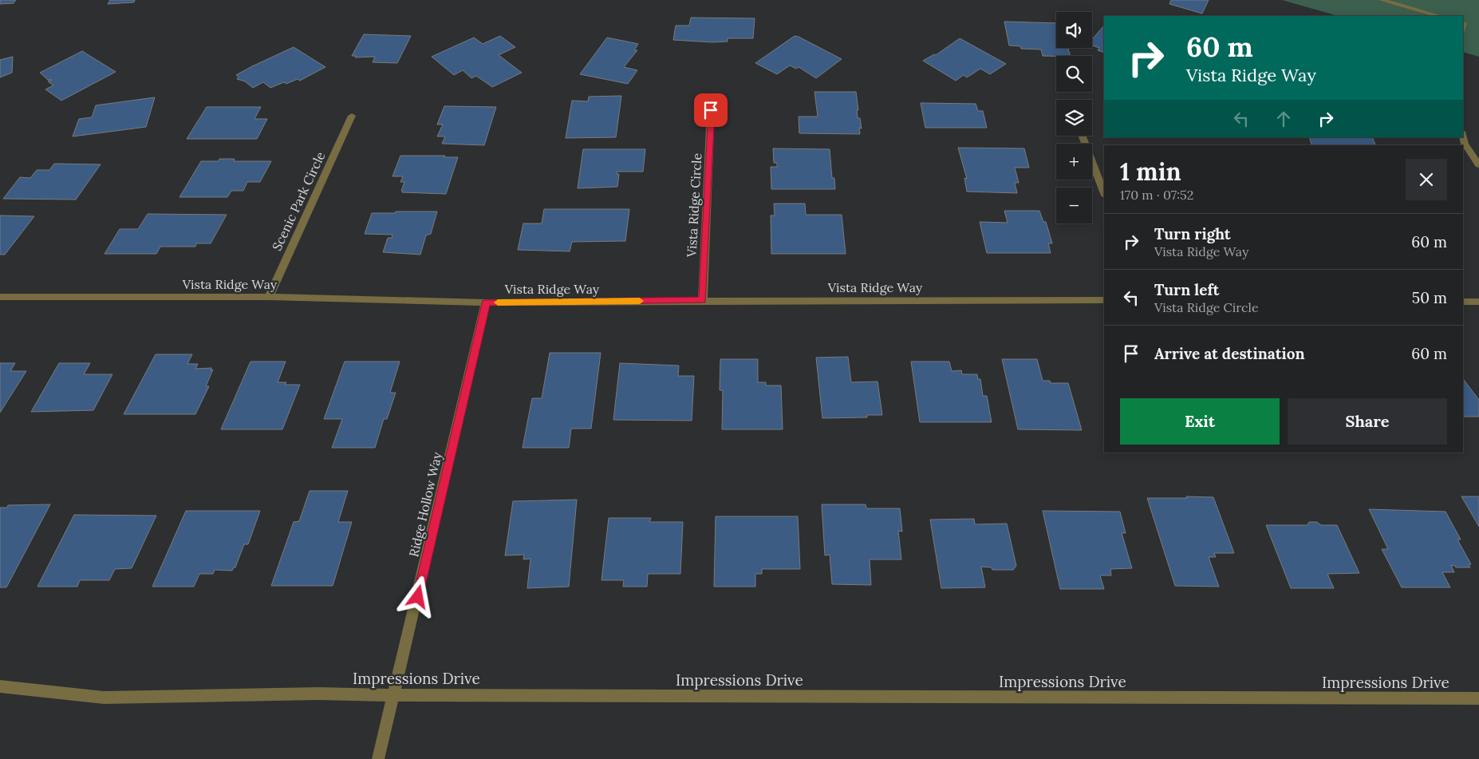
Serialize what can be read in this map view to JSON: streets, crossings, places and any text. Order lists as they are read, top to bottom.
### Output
{
  "streets": {
    "street": [
      "Scenic Park Circle",
      "Vista Ridge Circle",
      "Vista Ridge Way",
      "Ridge Hollow Way",
      "Impressions Drive"
    ]
  },
  "crossings": [
    ["Scenic Park Circle", "Vista Ridge Way"],
    ["Vista Ridge Circle", "Vista Ridge Way"],
    ["Vista Ridge Way", "Ridge Hollow Way"],
    ["Ridge Hollow Way", "Impressions Drive"]
  ],
  "page": {
    "map_buttons": ["+", "−"],
    "turn": ["60 m", "Vista Ridge Way"],
    "heading": ["1 min", "170 m · 07:52"],
    "list": [
      {
        "name": "Turn right",
        "note": "Vista Ridge Way",
        "value": "60 m"
      },
      {
        "name": "Turn left",
        "note": "Vista Ridge Circle",
        "value": "50 m"
      },
      {
        "name": "Arrive at destination",
        "value": "60 m"
      }
    ],
    "buttons": ["Exit", "Share"]
  }
}
